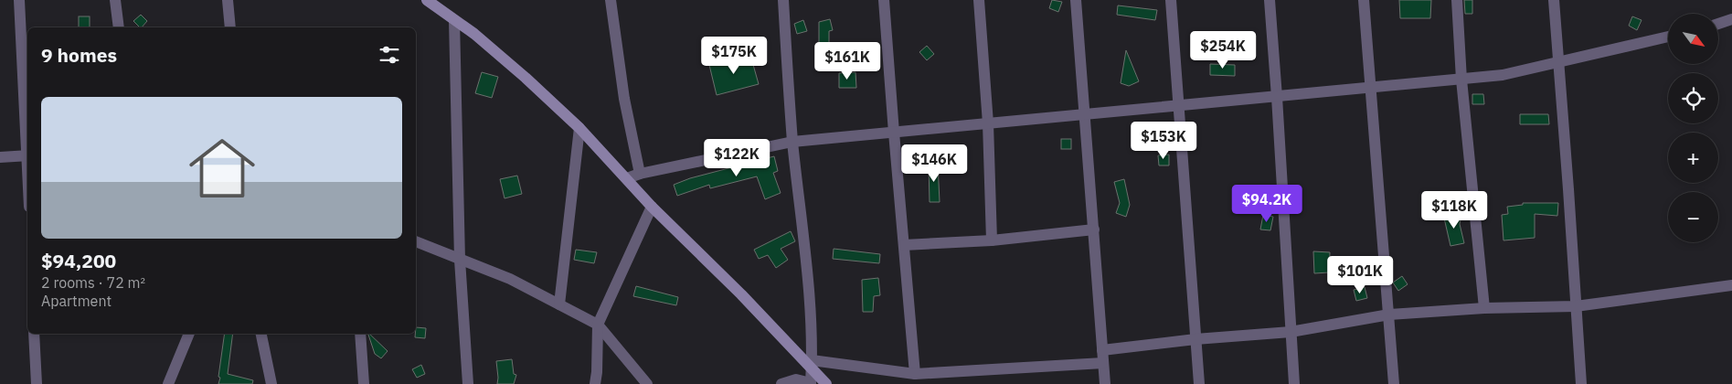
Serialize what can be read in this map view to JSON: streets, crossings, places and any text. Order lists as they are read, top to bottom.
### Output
{
  "north": "bottom right",
  "page": {
    "map_buttons": ["+", "−"],
    "heading": "9 homes",
    "price": [
      "$254K",
      "$175K",
      "$161K",
      "$153K",
      "$122K",
      "$146K",
      "$94.2K",
      "$118K",
      "$101K"
    ],
    "list": [
      {
        "name": "$94,200",
        "note": "2 rooms · 72 m² · Apartment"
      }
    ]
  }
}
